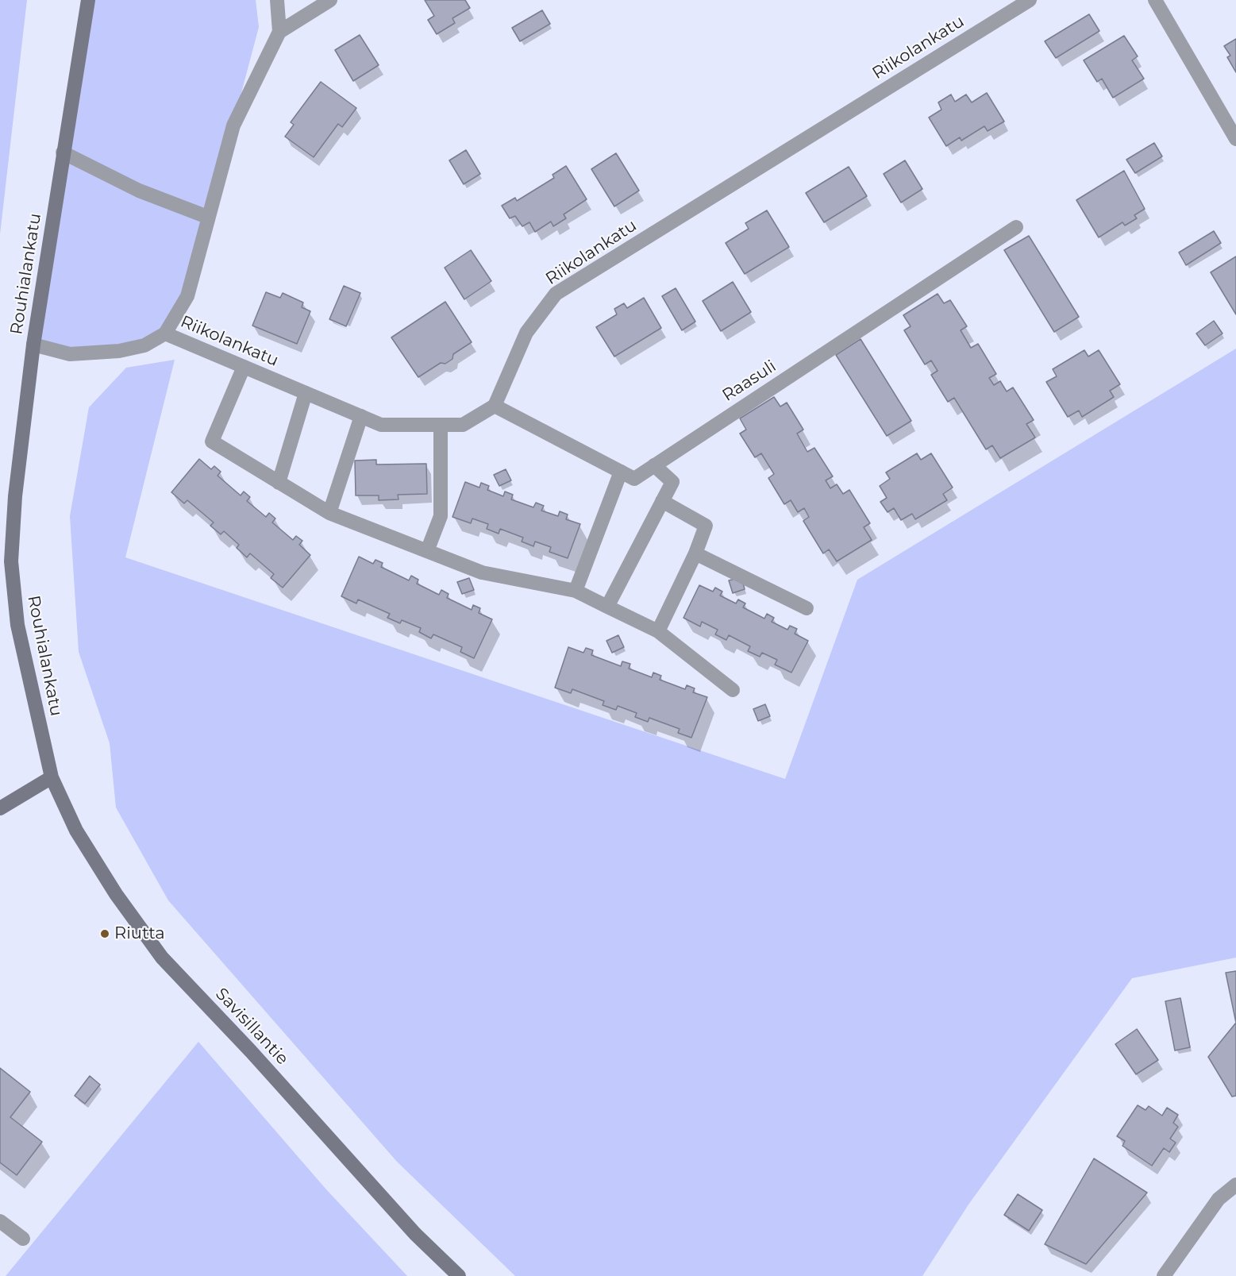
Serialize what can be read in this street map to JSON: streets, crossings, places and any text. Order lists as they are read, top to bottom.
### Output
{
  "streets": {
    "street": [
      "Riikolankatu",
      "Rouhialankatu",
      "Raasuli",
      "Savisillantie"
    ]
  },
  "crossings": [
    ["Riikolankatu", "Raasuli"],
    ["Rouhialankatu", "Savisillantie"]
  ],
  "places": ["Riutta"]
}
